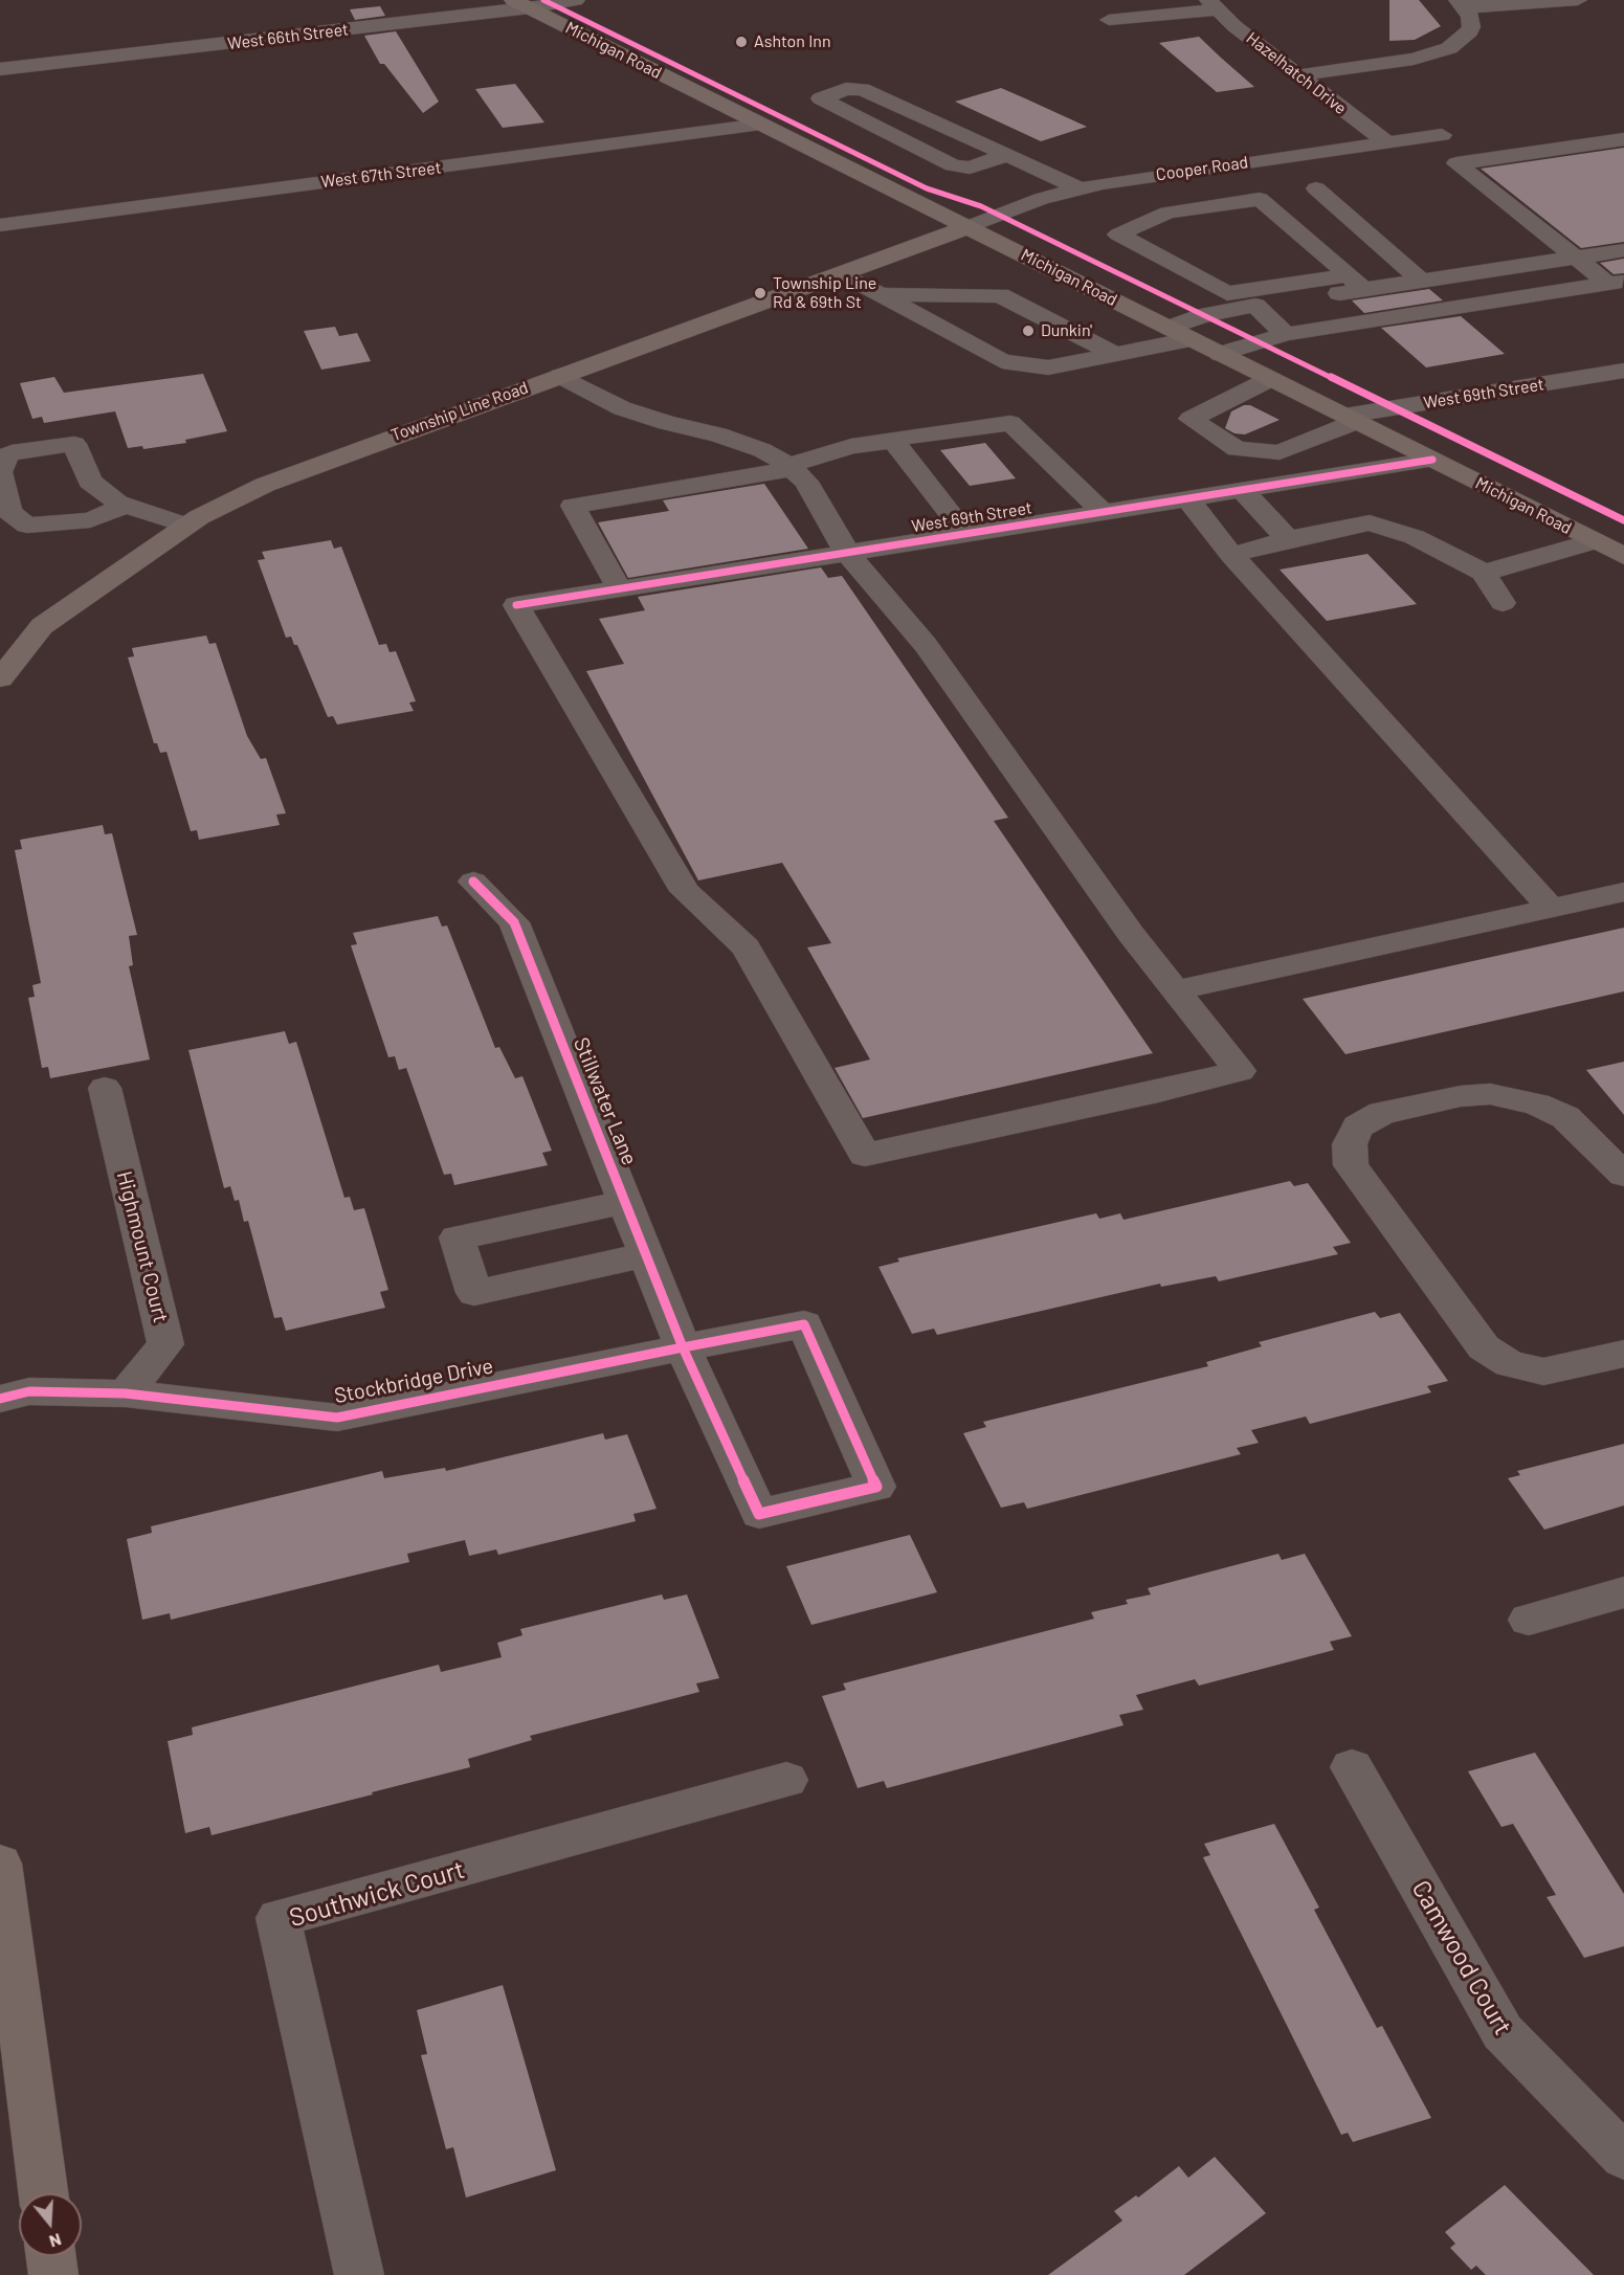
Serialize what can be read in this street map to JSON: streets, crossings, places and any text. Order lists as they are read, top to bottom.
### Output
{
  "streets": {
    "main road": ["Michigan Road", "Township Line Road"],
    "street": [
      "West 66th Street",
      "Hazelhatch Drive",
      "Cooper Road",
      "West 67th Street",
      "West 69th Street",
      "Stillwater Lane",
      "Highmount Court",
      "Stockbridge Drive",
      "Southwick Court",
      "Camwood Court"
    ]
  },
  "crossings": [
    ["West 66th Street", "Michigan Road"],
    ["Michigan Road", "Cooper Road"],
    ["Michigan Road", "West 67th Street"],
    ["Michigan Road", "West 69th Street"],
    ["Michigan Road", "Township Line Road"],
    ["Hazelhatch Drive", "Cooper Road"],
    ["Cooper Road", "Township Line Road"],
    ["Stillwater Lane", "Stockbridge Drive"],
    ["Highmount Court", "Stockbridge Drive"]
  ],
  "places": ["Ashton Inn", "Township Line Rd & 69th St", "Dunkin'"],
  "north": "bottom"
}
